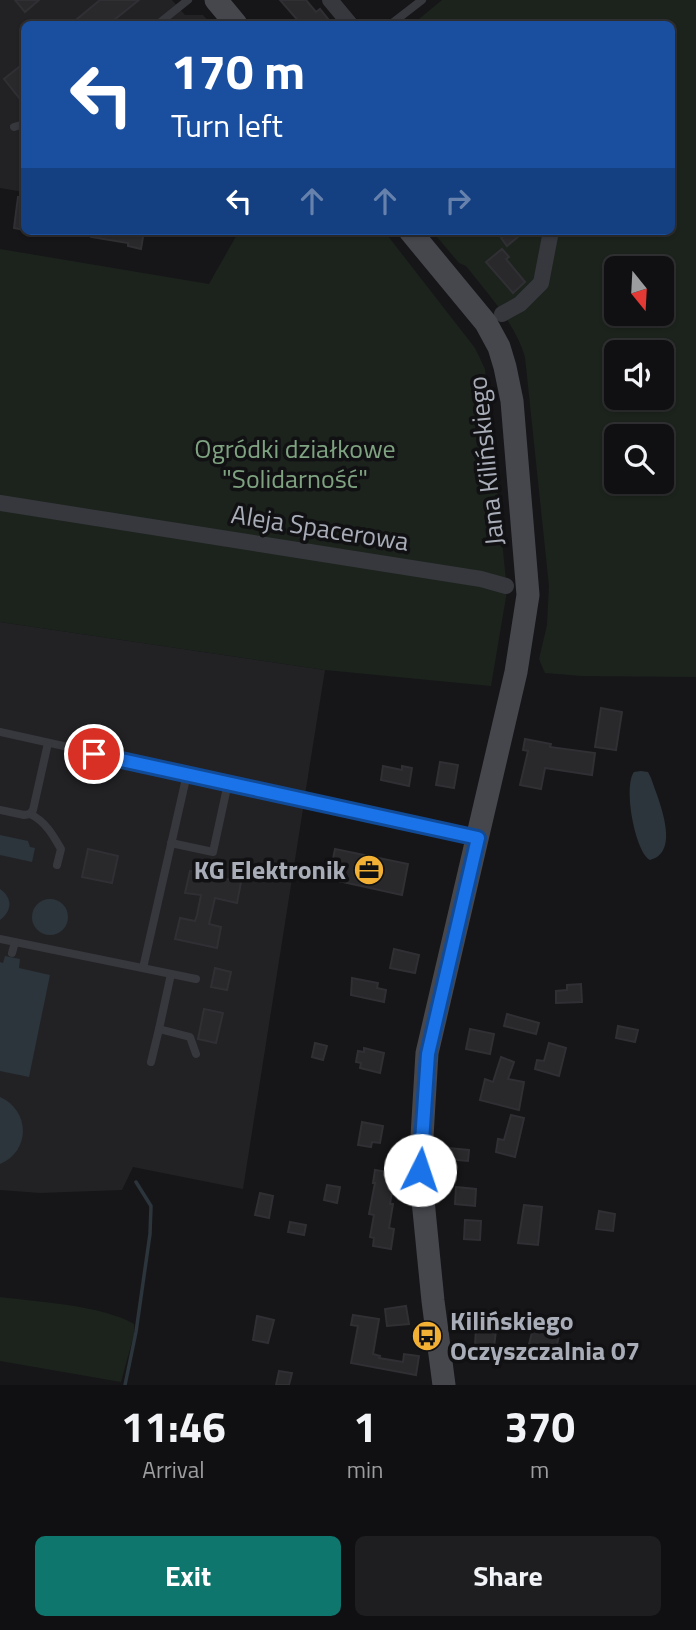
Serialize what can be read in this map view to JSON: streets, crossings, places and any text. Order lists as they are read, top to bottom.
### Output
{
  "streets": {
    "street": ["Jana Kilińskiego", "Aleja Spacerowa"]
  },
  "crossings": [
    ["Jana Kilińskiego", "Aleja Spacerowa"]
  ],
  "parks": ["Ogródki działkowe \"Solidarność\""],
  "places": {
    "office": ["KG Elektronik"],
    "bus stop": ["Kilińskiego Oczyszczalnia 07"]
  },
  "north": "bottom",
  "page": {
    "turn": ["170 m", "Turn left"],
    "eta": [
      "11:46",
      "Arrival",
      "1",
      "min",
      "370",
      "m"
    ],
    "buttons": ["Exit", "Share"]
  }
}
